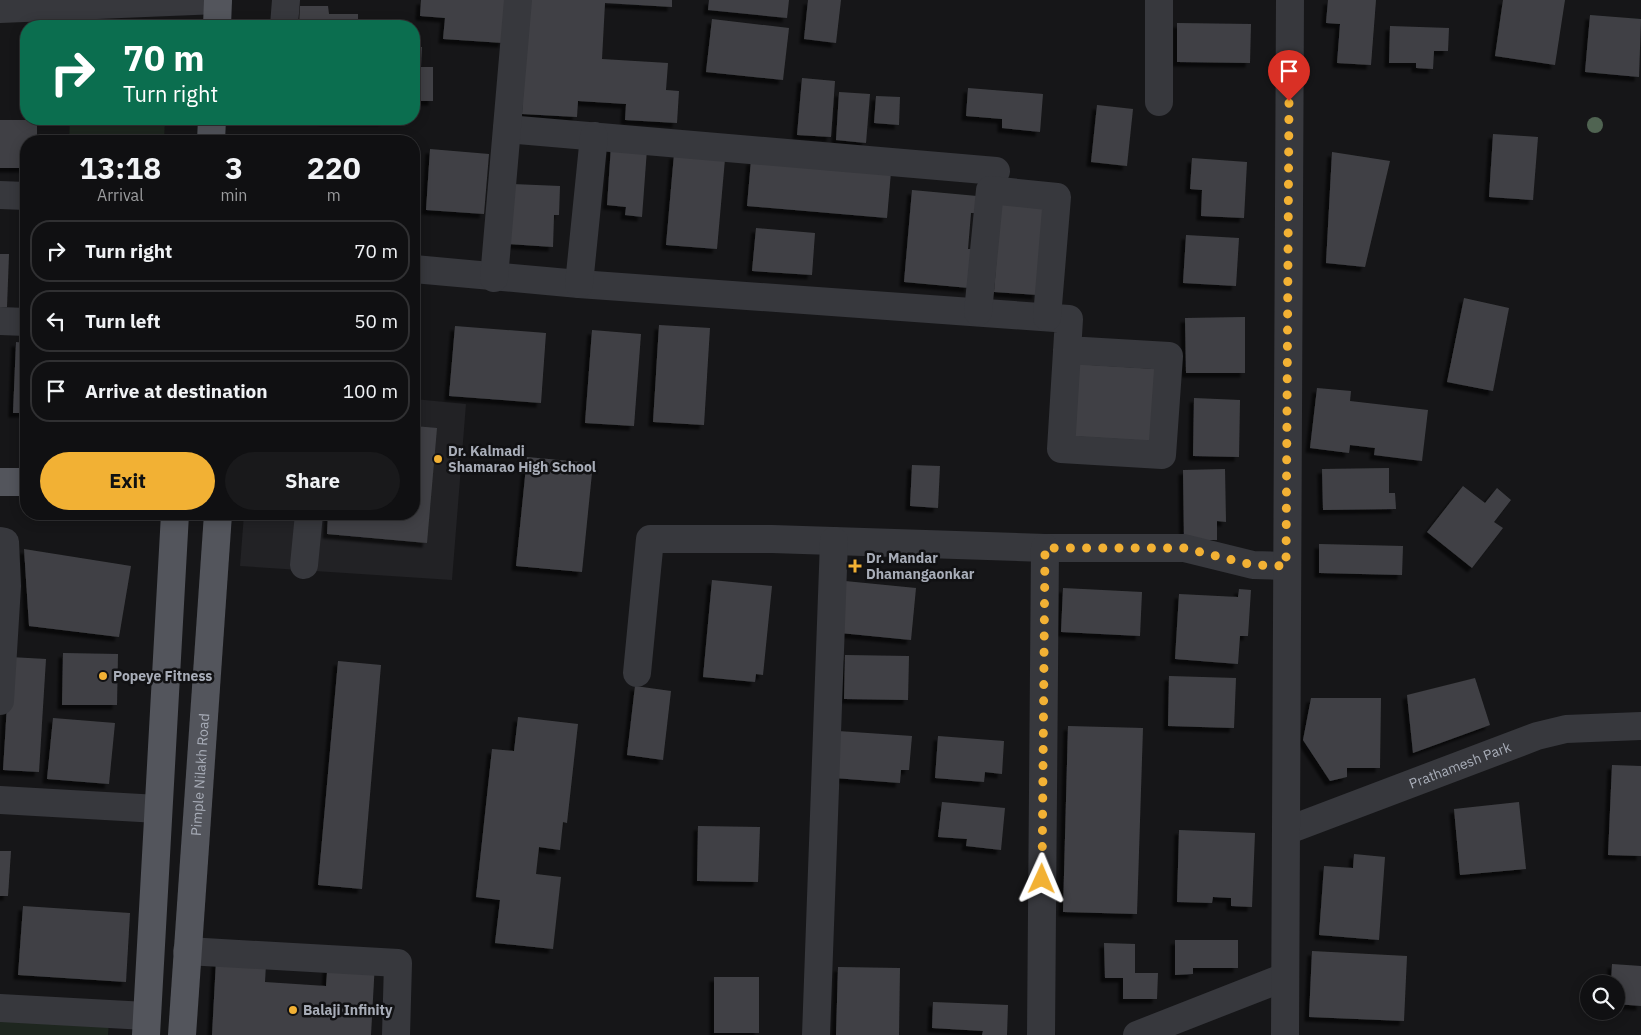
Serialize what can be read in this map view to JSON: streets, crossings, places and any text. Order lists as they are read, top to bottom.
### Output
{
  "streets": {
    "main road": ["Pimple Nilakh Road"],
    "street": ["Prathamesh Park"]
  },
  "places": {
    "other": ["Dr. Kalmadi Shamarao High School", "Popeye Fitness", "Balaji Infinity"],
    "health": ["Dr. Mandar Dhamangaonkar"]
  },
  "page": {
    "turn": ["70 m", "Turn right"],
    "eta": [
      "13:18",
      "Arrival",
      "3",
      "min",
      "220",
      "m"
    ],
    "list": [
      {
        "name": "Turn right",
        "value": "70 m"
      },
      {
        "name": "Turn left",
        "value": "50 m"
      },
      {
        "name": "Arrive at destination",
        "value": "100 m"
      }
    ],
    "buttons": ["Exit", "Share"]
  }
}
